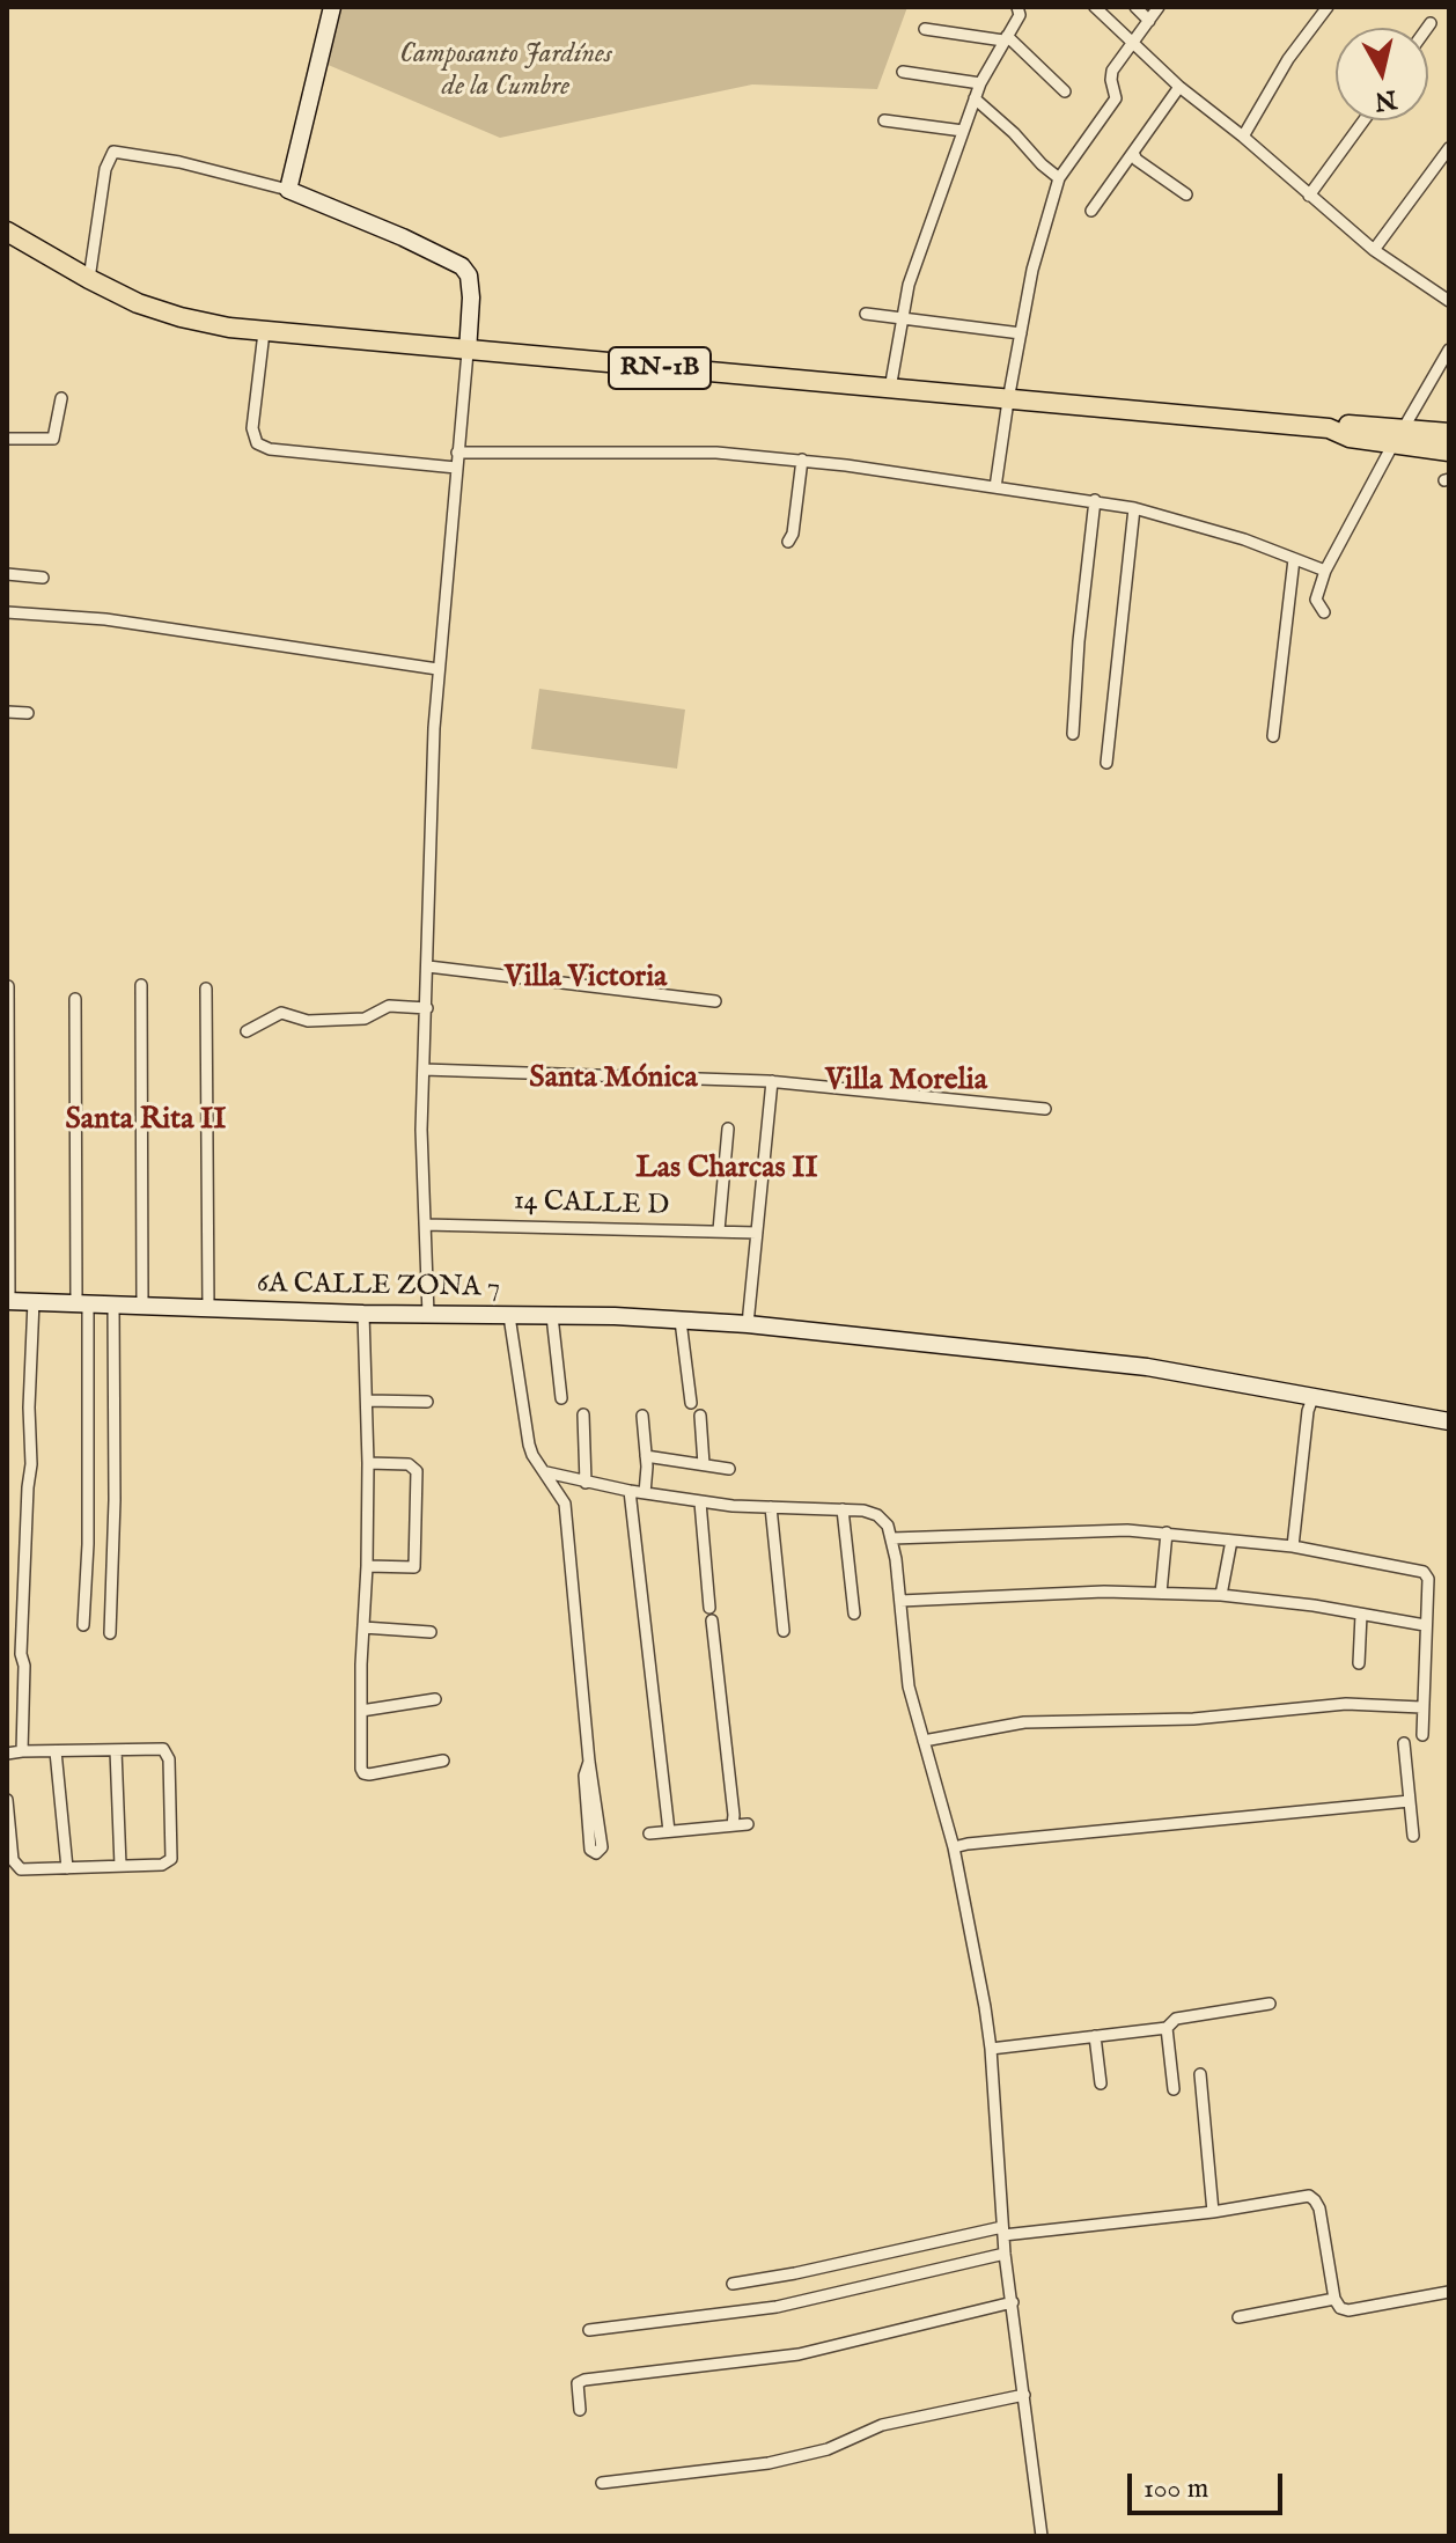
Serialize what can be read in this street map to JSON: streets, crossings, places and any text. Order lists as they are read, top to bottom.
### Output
{
  "streets": {
    "highway": ["RN-1B"],
    "street": ["14 CALLE D", "6A CALLE ZONA 7"]
  },
  "districts": [
    "Villa Victoria",
    "Santa Mónica",
    "Villa Morelia",
    "Santa Rita II",
    "Las Charcas II"
  ],
  "parks": ["Camposanto Jardínes de la Cumbre"],
  "scale_bar": "100 m",
  "north": "bottom"
}
